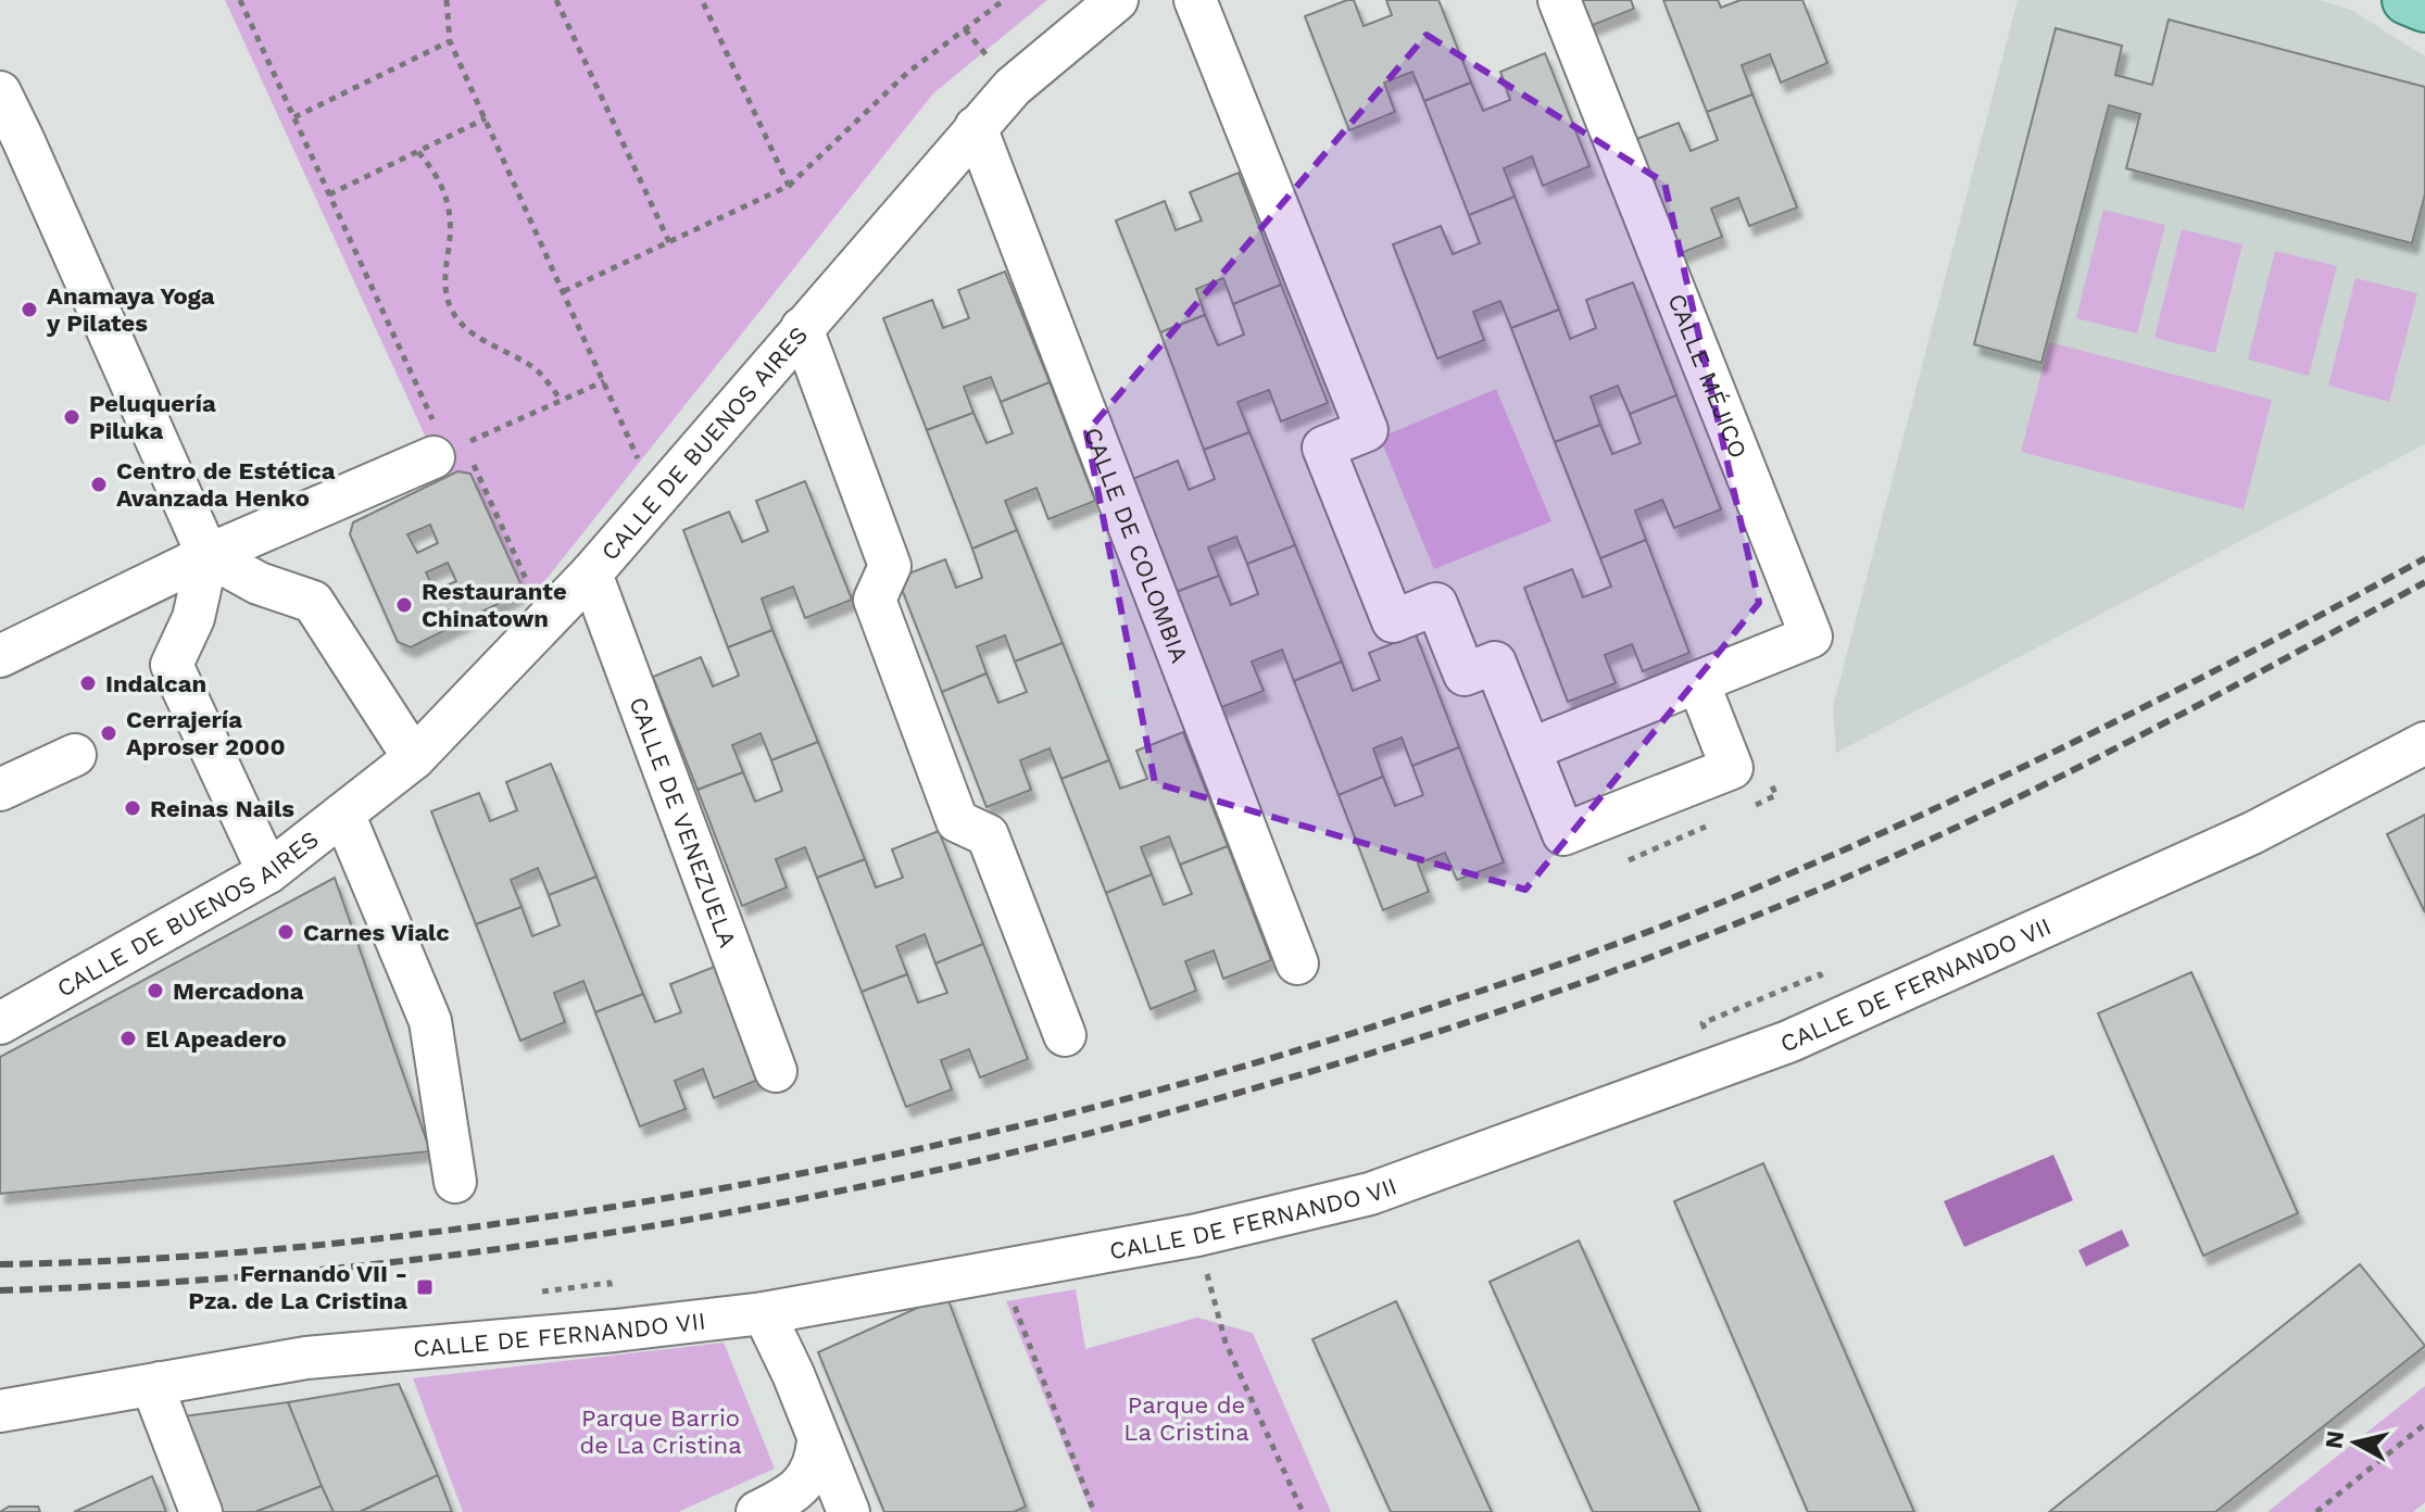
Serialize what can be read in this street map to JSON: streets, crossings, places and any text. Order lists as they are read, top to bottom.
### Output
{
  "streets": {
    "street": [
      "CALLE MÉJICO",
      "CALLE DE BUENOS AIRES",
      "CALLE DE COLOMBIA",
      "CALLE DE VENEZUELA",
      "CALLE DE FERNANDO VII"
    ]
  },
  "crossings": [
    ["CALLE DE BUENOS AIRES", "CALLE DE COLOMBIA"],
    ["CALLE DE BUENOS AIRES", "CALLE DE VENEZUELA"]
  ],
  "parks": ["Parque de La Cristina", "Parque Barrio de La Cristina"],
  "places": {
    "other": [
      "Anamaya Yoga y Pilates",
      "Peluquería Piluka",
      "Centro de Estética Avanzada Henko",
      "Restaurante Chinatown",
      "Indalcan",
      "Cerrajería Aproser 2000",
      "Reinas Nails",
      "Carnes Vialc",
      "Mercadona",
      "El Apeadero"
    ],
    "transit": ["Fernando VII - Pza. de La Cristina"]
  },
  "north": "left"
}
